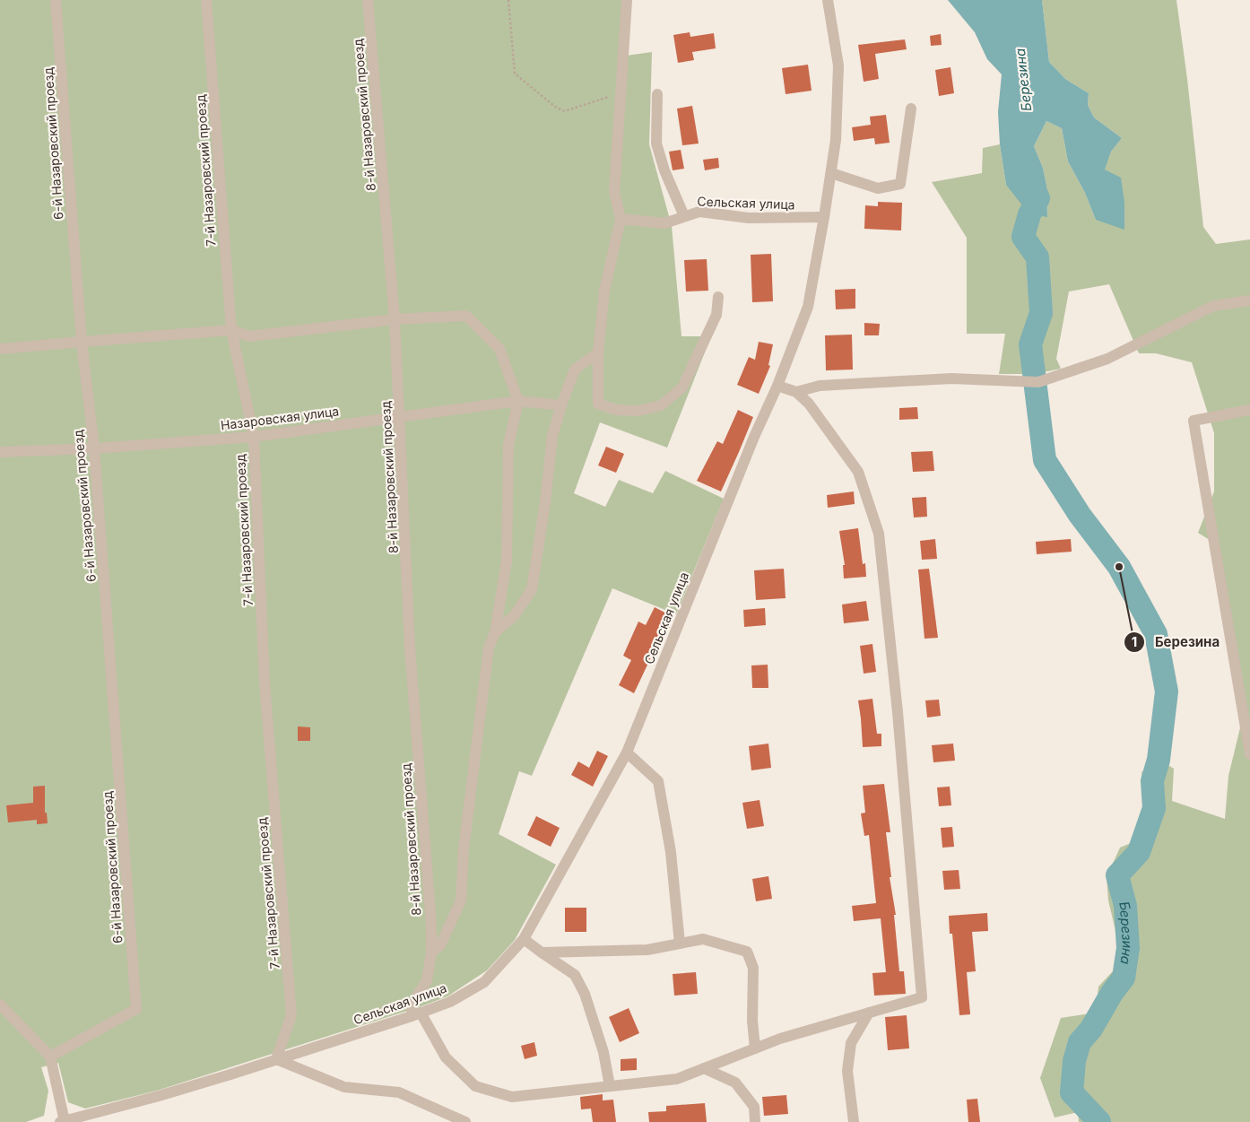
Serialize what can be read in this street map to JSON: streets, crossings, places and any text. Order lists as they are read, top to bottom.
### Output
{
  "streets": {
    "street": [
      "8-й Назаровский проезд",
      "6-й Назаровский проезд",
      "7-й Назаровский проезд",
      "Сельская улица",
      "Назаровская улица"
    ]
  },
  "crossings": [
    ["8-й Назаровский проезд", "Сельская улица"],
    ["8-й Назаровский проезд", "Назаровская улица"],
    ["6-й Назаровский проезд", "Назаровская улица"],
    ["7-й Назаровский проезд", "Сельская улица"],
    ["7-й Назаровский проезд", "Назаровская улица"]
  ],
  "water": ["Березина"],
  "places": ["Березина"]
}
